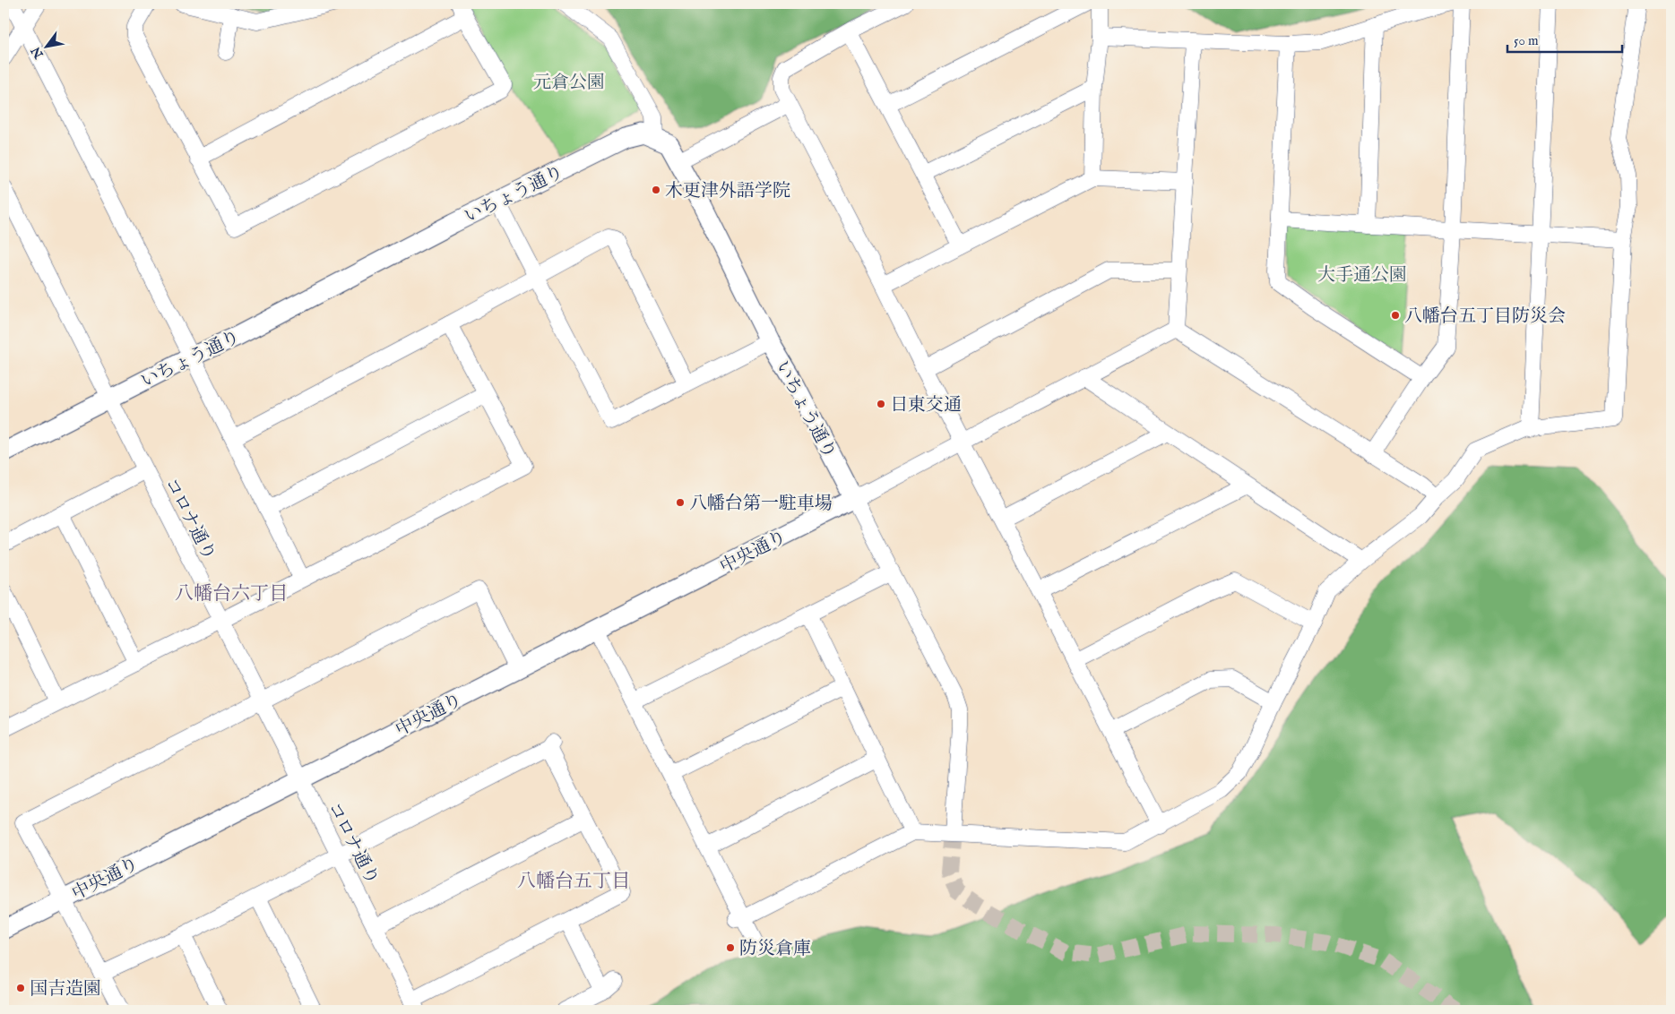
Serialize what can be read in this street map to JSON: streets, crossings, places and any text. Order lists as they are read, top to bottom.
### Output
{
  "streets": {
    "street": ["いちょう通り", "コロナ通り", "中央通り"]
  },
  "crossings": [
    ["いちょう通り", "コロナ通り"],
    ["いちょう通り", "中央通り"],
    ["コロナ通り", "中央通り"]
  ],
  "districts": ["八幡台六丁目", "八幡台五丁目"],
  "parks": ["元倉公園", "大手通公園"],
  "places": [
    "木更津外語学院",
    "八幡台五丁目防災会",
    "日東交通",
    "八幡台第一駐車場",
    "防災倉庫",
    "国吉造園"
  ],
  "scale_bar": "50 m",
  "north": "bottom left"
}
